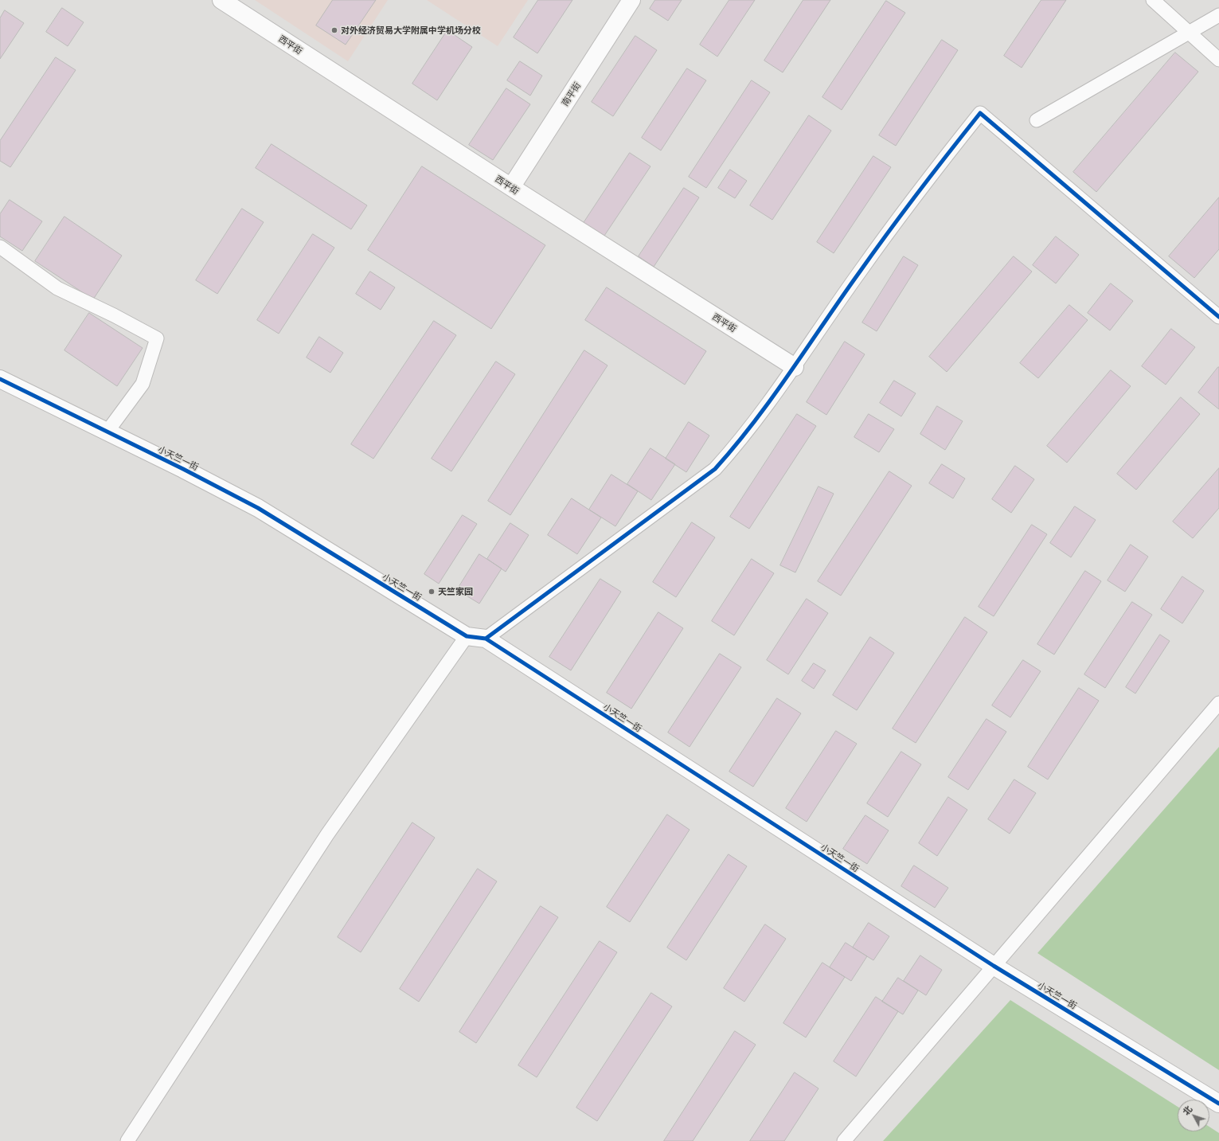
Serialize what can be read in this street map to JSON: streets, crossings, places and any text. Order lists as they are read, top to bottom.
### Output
{
  "streets": {
    "street": ["西平街", "南平街", "小天竺一街"]
  },
  "crossings": [
    ["西平街", "南平街"]
  ],
  "places": ["对外经济贸易大学附属中学机场分校", "天竺家园"],
  "north": "top left"
}
